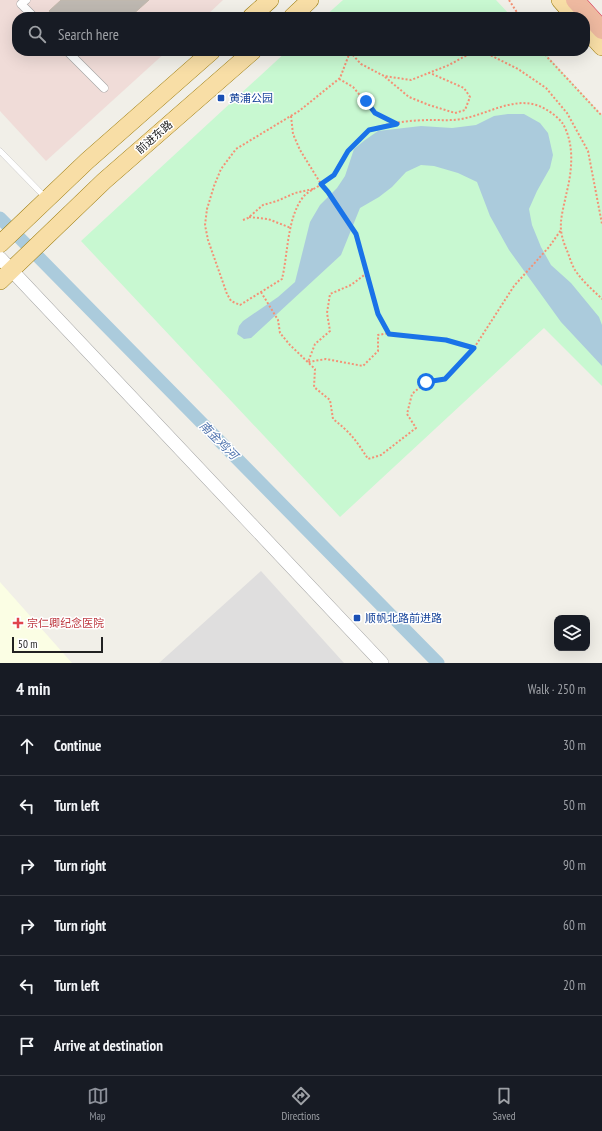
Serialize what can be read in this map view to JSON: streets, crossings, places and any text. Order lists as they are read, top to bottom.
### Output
{
  "streets": {
    "main road": ["前进东路"]
  },
  "water": ["南金鸡河"],
  "places": {
    "transit": ["黄浦公园", "顺帆北路前进路"],
    "health": ["宗仁卿纪念医院"]
  },
  "scale_bar": "50 m",
  "page": {
    "search": "Search here",
    "scale": "50 m",
    "heading": ["4 min", "Walk · 250 m"],
    "list": [
      ["Continue", "30 m"],
      ["Turn left", "50 m"],
      ["Turn right", "90 m"],
      ["Turn right", "60 m"],
      ["Turn left", "20 m"],
      "Arrive at destination"
    ],
    "nav": ["Map", "Directions", "Saved"]
  }
}
